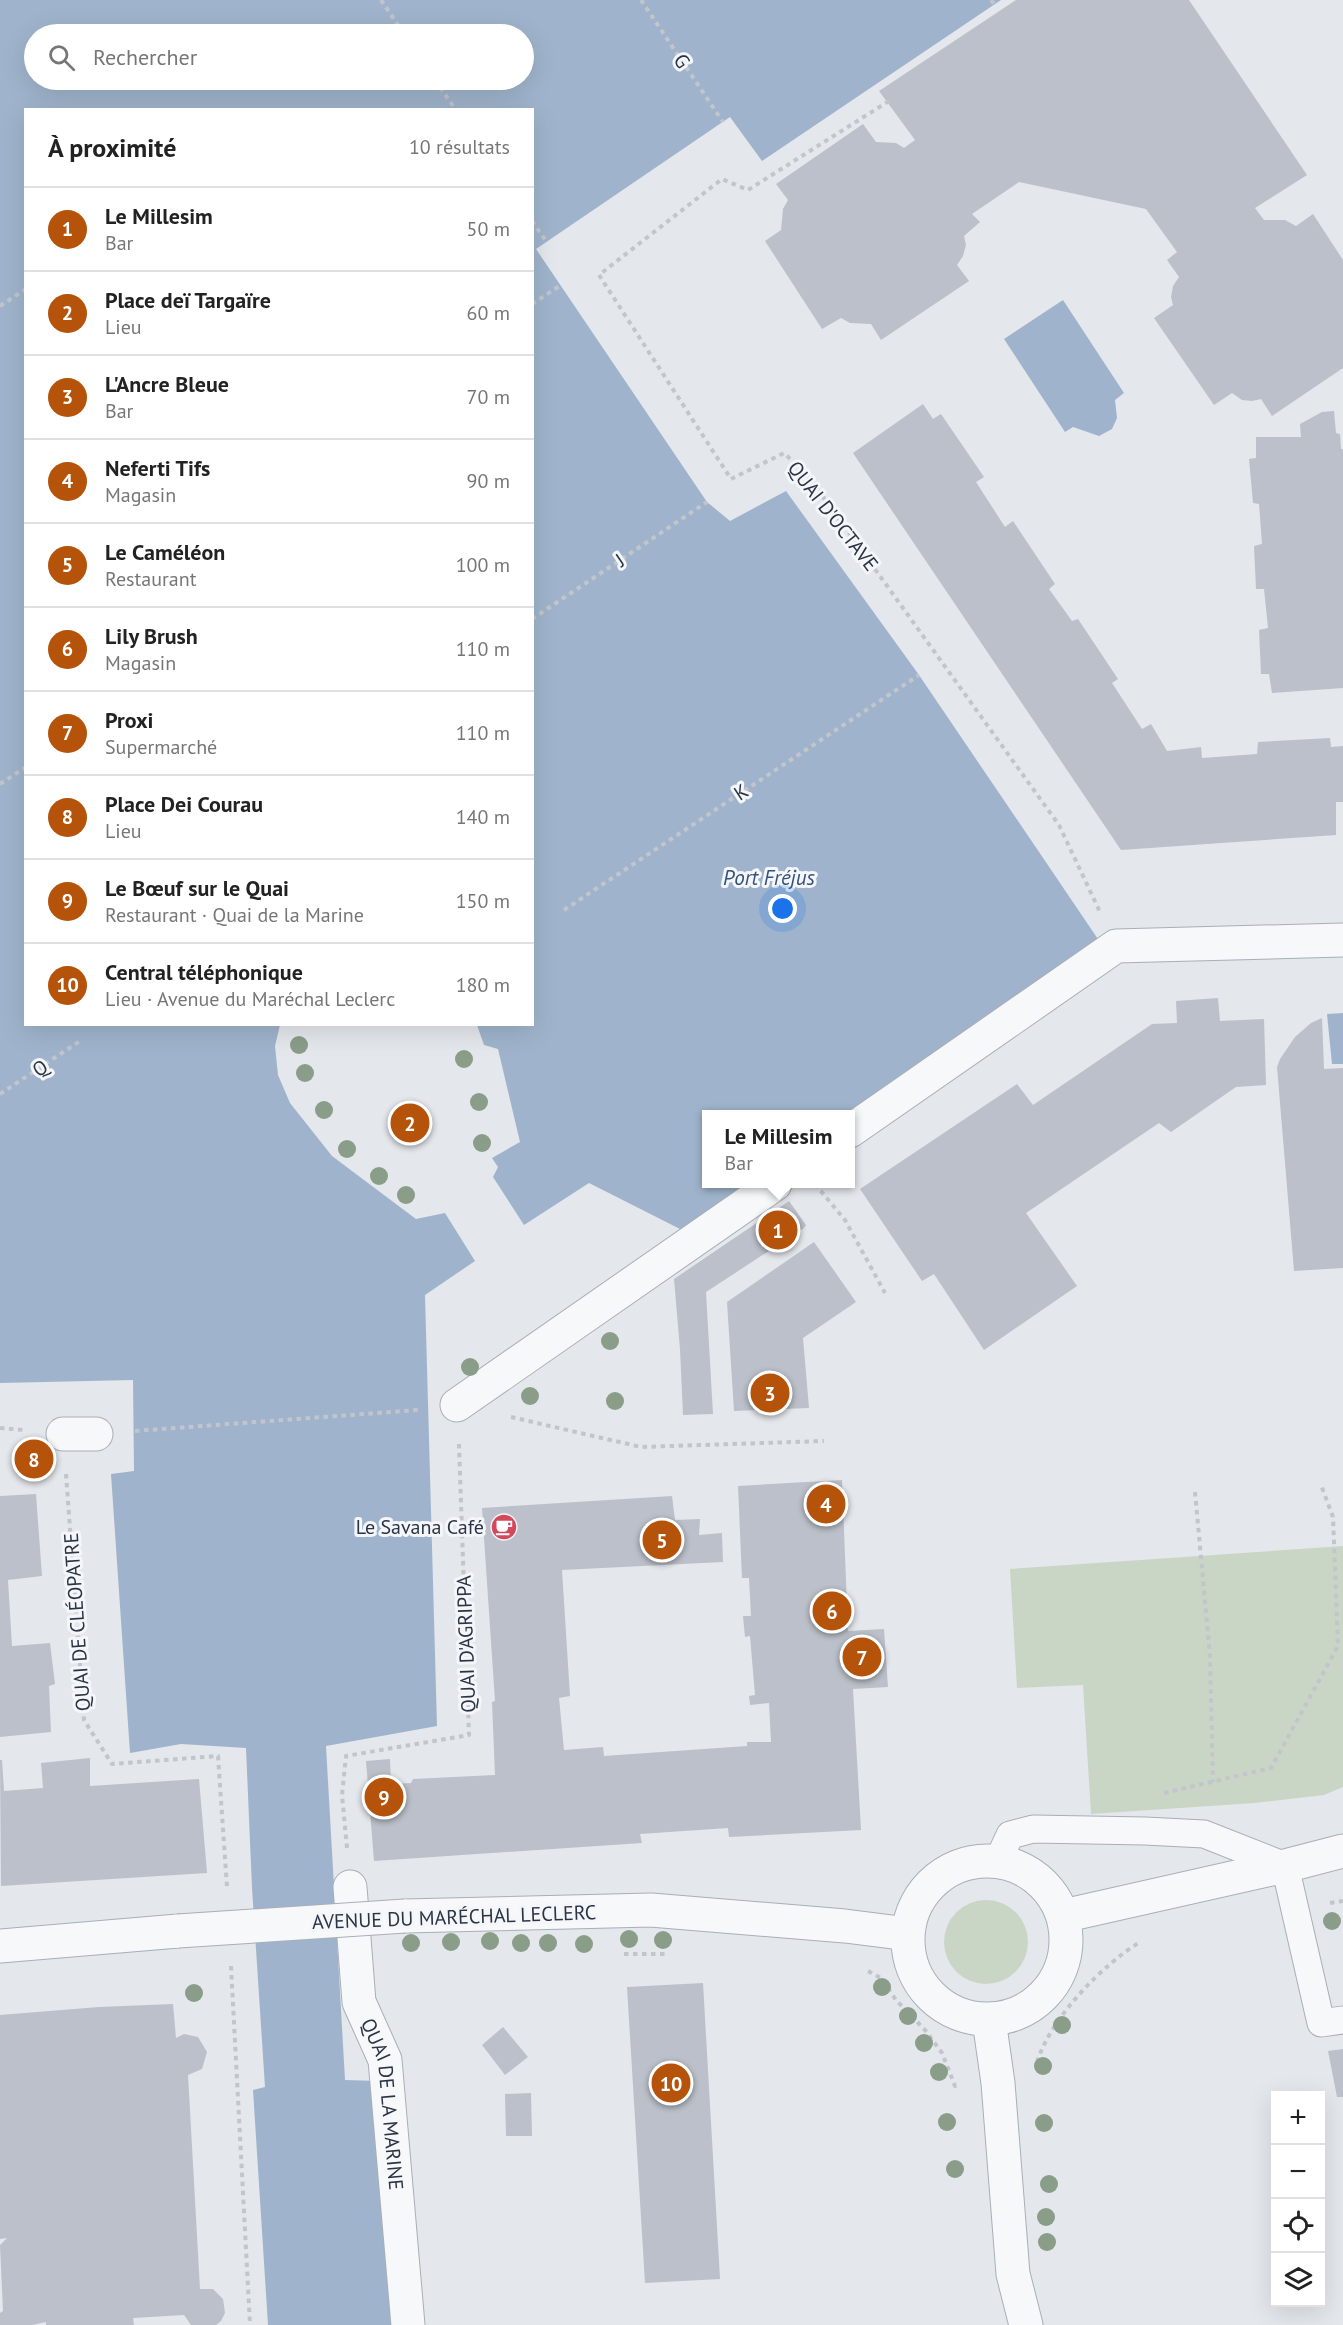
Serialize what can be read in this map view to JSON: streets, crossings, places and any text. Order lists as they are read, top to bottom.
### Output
{
  "streets": {
    "street": ["AVENUE DU MARÉCHAL LECLERC", "QUAI DE LA MARINE"],
    "path": [
      "G",
      "QUAI D'OCTAVE",
      "J",
      "K",
      "Q",
      "QUAI DE CLÉOPATRE",
      "QUAI D'AGRIPPA"
    ]
  },
  "crossings": [
    ["QUAI D'AGRIPPA", "QUAI DE LA MARINE"]
  ],
  "water": ["Port Fréjus"],
  "places": {
    "cafe": ["Le Savana Café"]
  },
  "page": {
    "search": "Rechercher",
    "heading": ["À proximité", "10 résultats"],
    "list": [
      {
        "mark": "1",
        "name": "Le Millesim",
        "note": "Bar",
        "value": "50 m"
      },
      {
        "mark": "2",
        "name": "Place deï Targaïre",
        "note": "Lieu",
        "value": "60 m"
      },
      {
        "mark": "3",
        "name": "L'Ancre Bleue",
        "note": "Bar",
        "value": "70 m"
      },
      {
        "mark": "4",
        "name": "Neferti Tifs",
        "note": "Magasin",
        "value": "90 m"
      },
      {
        "mark": "5",
        "name": "Le Caméléon",
        "note": "Restaurant",
        "value": "100 m"
      },
      {
        "mark": "6",
        "name": "Lily Brush",
        "note": "Magasin",
        "value": "110 m"
      },
      {
        "mark": "7",
        "name": "Proxi",
        "note": "Supermarché",
        "value": "110 m"
      },
      {
        "mark": "8",
        "name": "Place Dei Courau",
        "note": "Lieu",
        "value": "140 m"
      },
      {
        "mark": "9",
        "name": "Le Bœuf sur le Quai",
        "note": "Restaurant · Quai de la Marine",
        "value": "150 m"
      },
      {
        "mark": "10",
        "name": "Central téléphonique",
        "note": "Lieu · Avenue du Maréchal Leclerc",
        "value": "180 m"
      }
    ],
    "pins": [
      "2",
      "1",
      "3",
      "8",
      "4",
      "5",
      "6",
      "7",
      "9",
      "10"
    ],
    "popup": ["Le Millesim", "Bar"],
    "map_buttons": ["+", "−"]
  }
}
